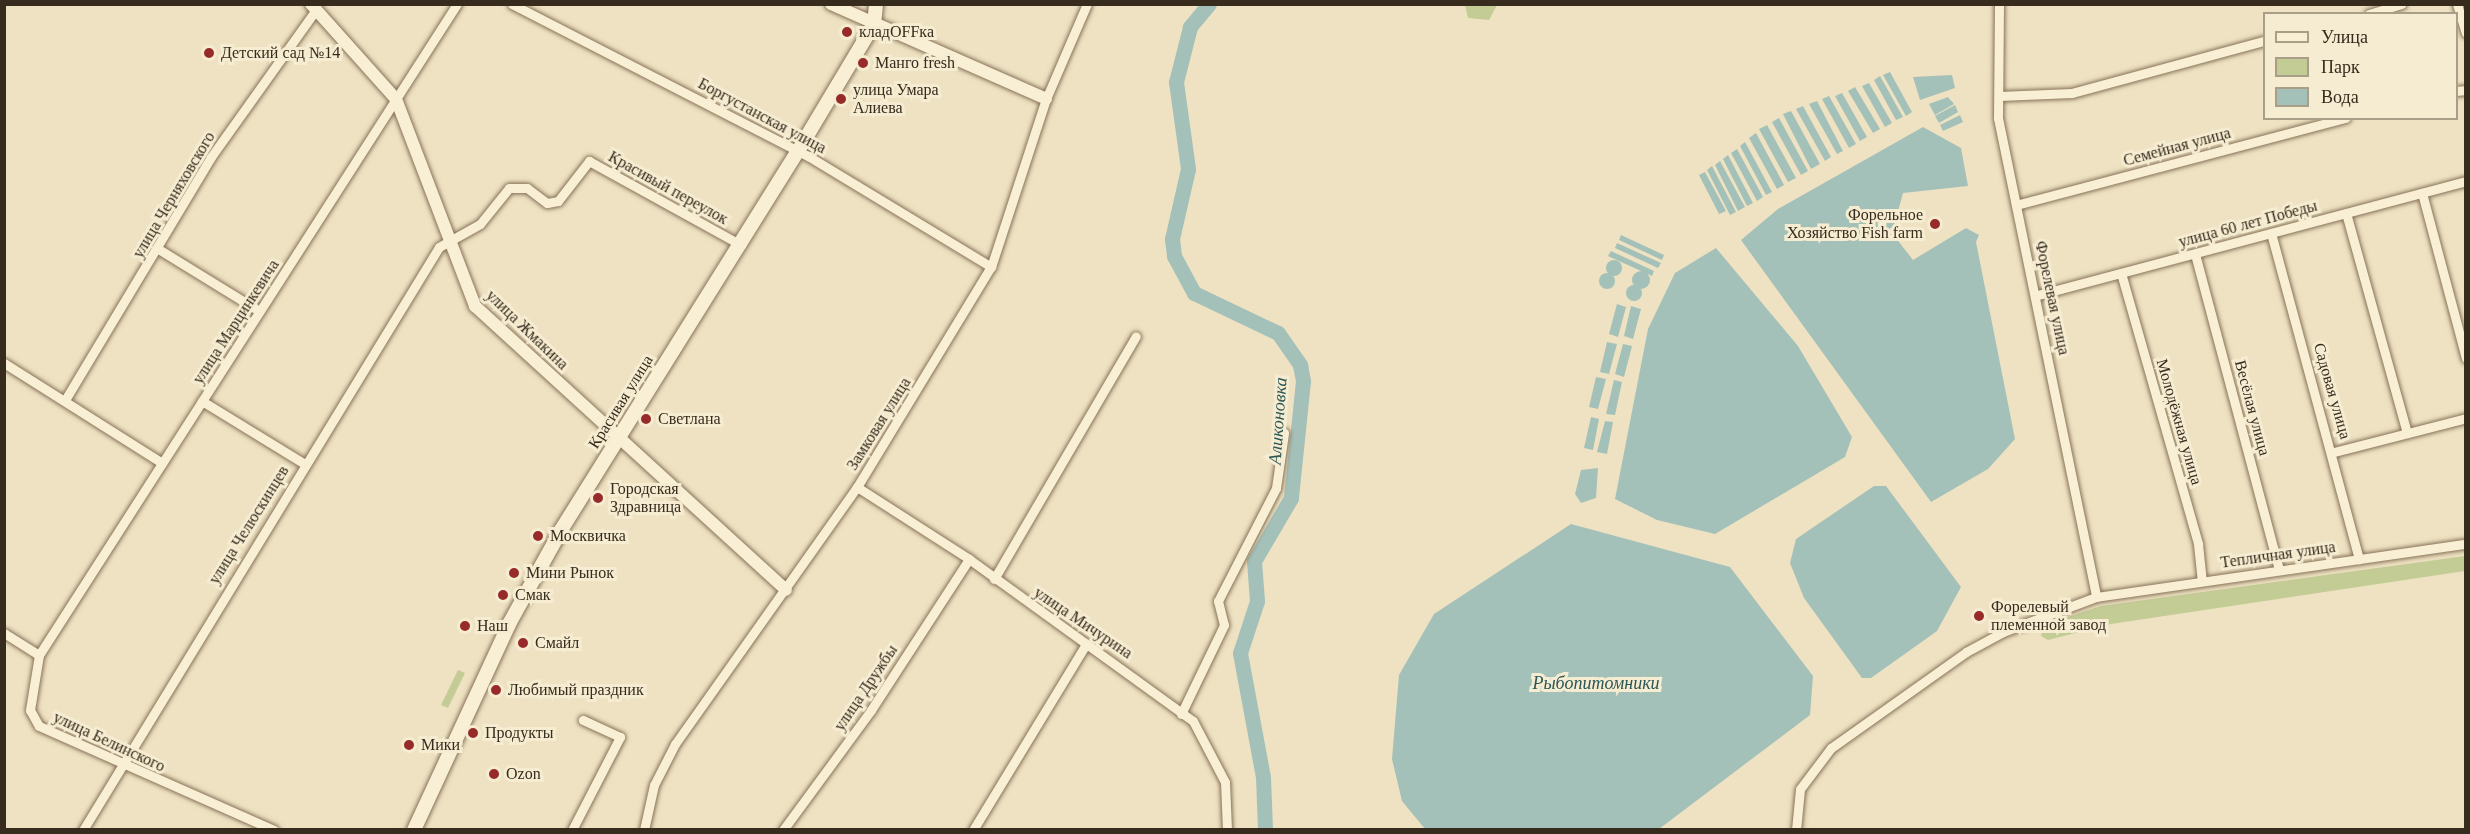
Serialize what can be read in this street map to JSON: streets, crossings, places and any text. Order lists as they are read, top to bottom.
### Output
{
  "streets": {
    "main road": ["Красивая улица"],
    "street": [
      "Боргустанская улица",
      "Семейная улица",
      "Красивый переулок",
      "улица Черняховского",
      "улица 60 лет Победы",
      "Форелевая улица",
      "улица Марцинкевича",
      "улица Жмакина",
      "Садовая улица",
      "Весёлая улица",
      "Молодёжная улица",
      "Замковая улица",
      "улица Челюскинцев",
      "Тепличная улица",
      "улица Мичурина",
      "улица Дружбы",
      "улица Белинского"
    ]
  },
  "crossings": [
    ["Боргустанская улица", "Красивая улица"],
    ["Боргустанская улица", "Замковая улица"],
    ["Семейная улица", "Форелевая улица"],
    ["Красивый переулок", "улица Жмакина"],
    ["Красивый переулок", "Красивая улица"],
    ["Красивый переулок", "улица Челюскинцев"],
    ["улица Черняховского", "улица Жмакина"],
    ["улица 60 лет Победы", "Форелевая улица"],
    ["улица 60 лет Победы", "Садовая улица"],
    ["улица 60 лет Победы", "Весёлая улица"],
    ["улица 60 лет Победы", "Молодёжная улица"],
    ["Форелевая улица", "Тепличная улица"],
    ["улица Марцинкевича", "улица Жмакина"],
    ["улица Марцинкевича", "улица Белинского"],
    ["улица Жмакина", "Красивая улица"],
    ["улица Жмакина", "Замковая улица"],
    ["улица Жмакина", "улица Челюскинцев"],
    ["Садовая улица", "Тепличная улица"],
    ["Весёлая улица", "Тепличная улица"],
    ["Молодёжная улица", "Тепличная улица"],
    ["Замковая улица", "улица Мичурина"],
    ["улица Челюскинцев", "улица Белинского"],
    ["улица Мичурина", "улица Дружбы"]
  ],
  "water": ["Аликоновка", "Рыбопитомники"],
  "places": [
    "кладOFFка",
    "Детский сад №14",
    "Манго fresh",
    "улица Умара Алиева",
    "Форельное Хозяйство Fish farm",
    "Светлана",
    "Городская Здравница",
    "Москвичка",
    "Мини Рынок",
    "Смак",
    "Форелевый племенной завод",
    "Наш",
    "Смайл",
    "Любимый праздник",
    "Продукты",
    "Мики",
    "Ozon"
  ],
  "legend": ["Улица", "Парк", "Вода"]
}
